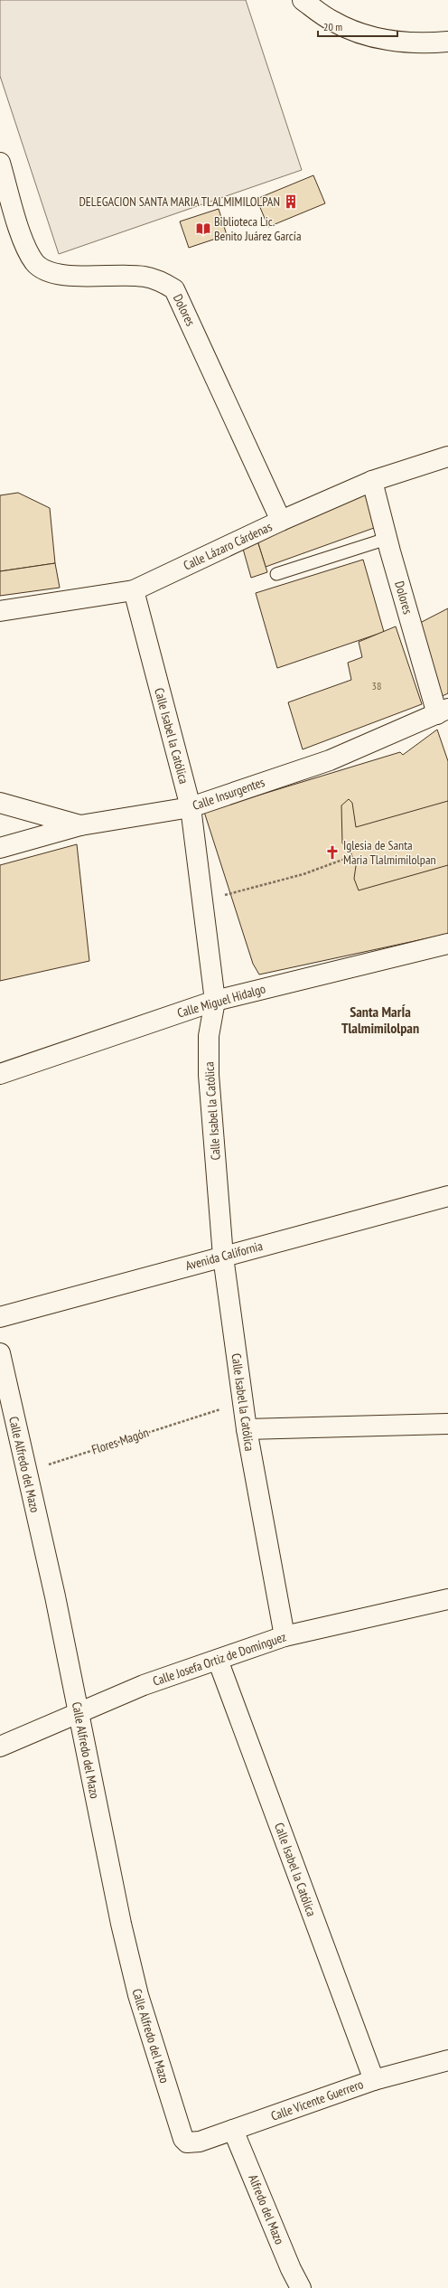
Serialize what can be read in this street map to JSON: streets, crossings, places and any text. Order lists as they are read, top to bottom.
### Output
{
  "streets": {
    "street": [
      "Dolores",
      "Calle Lázaro Cárdenas",
      "Calle Isabel la Católica",
      "Calle Insurgentes",
      "Calle Miguel Hidalgo",
      "Avenida California",
      "Calle Alfredo del Mazo",
      "Calle Josefa Ortiz de Domínguez",
      "Calle Vicente Guerrero",
      "Alfredo del Mazo"
    ],
    "path": ["Flores Magón"]
  },
  "crossings": [
    ["Dolores", "Calle Lázaro Cárdenas"],
    ["Dolores", "Calle Insurgentes"],
    ["Calle Lázaro Cárdenas", "Calle Isabel la Católica"],
    ["Calle Isabel la Católica", "Calle Insurgentes"],
    ["Calle Isabel la Católica", "Calle Miguel Hidalgo"],
    ["Calle Isabel la Católica", "Avenida California"],
    ["Calle Isabel la Católica", "Flores Magón"],
    ["Calle Isabel la Católica", "Calle Josefa Ortiz de Domínguez"],
    ["Calle Isabel la Católica", "Calle Vicente Guerrero"],
    ["Flores Magón", "Calle Alfredo del Mazo"],
    ["Calle Alfredo del Mazo", "Calle Josefa Ortiz de Domínguez"],
    ["Calle Alfredo del Mazo", "Calle Vicente Guerrero"],
    ["Calle Vicente Guerrero", "Alfredo del Mazo"]
  ],
  "districts": ["Santa MarÍa Tlalmimilolpan"],
  "places": {
    "building": ["DELEGACION SANTA MARIA TLALMIMILOLPAN"],
    "library": ["Biblioteca Lic. Benito Juárez García"],
    "church": ["Iglesia de Santa Maria Tlalmimilolpan"]
  },
  "house_numbers": ["38"],
  "scale_bar": "20 m"
}
